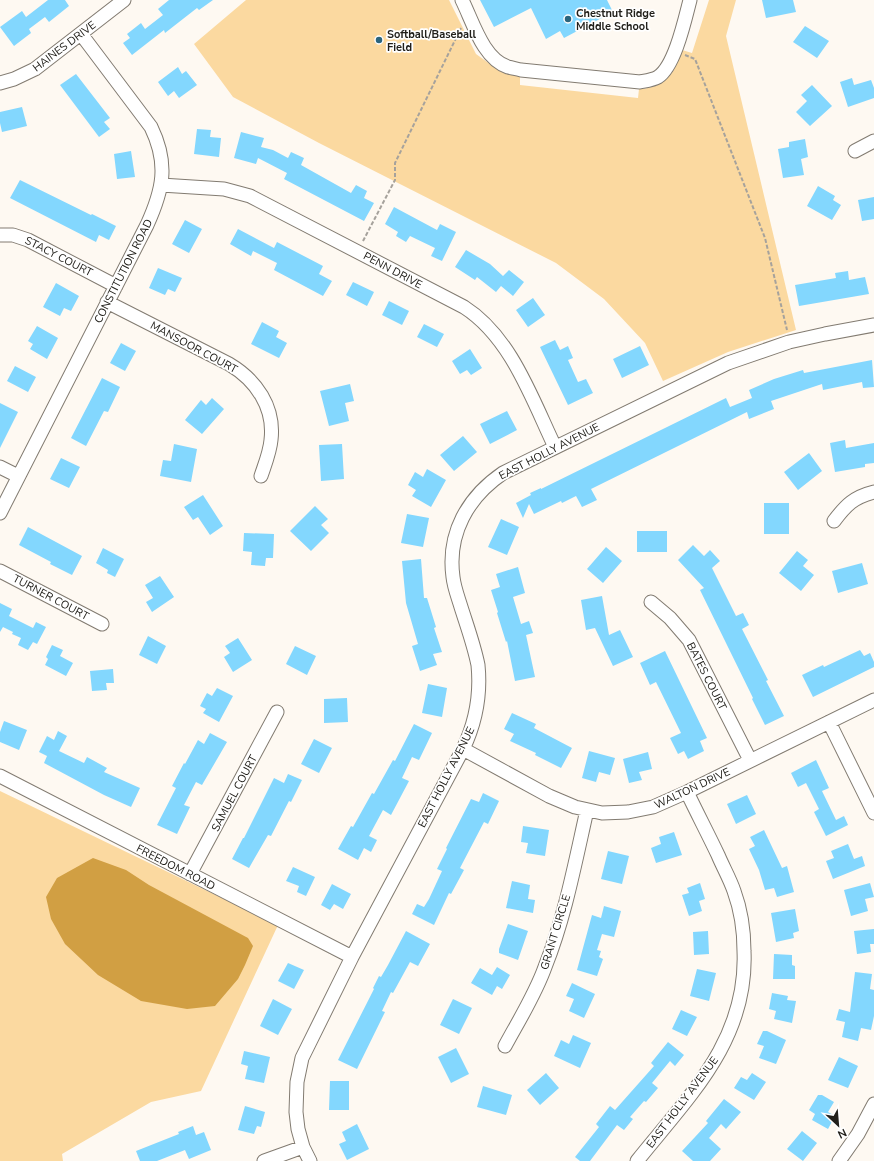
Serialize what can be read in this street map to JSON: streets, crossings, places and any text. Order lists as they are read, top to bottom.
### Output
{
  "streets": {
    "street": [
      "HAINES DRIVE",
      "STACY COURT",
      "PENN DRIVE",
      "CONSTITUTION ROAD",
      "MANSOOR COURT",
      "EAST HOLLY AVENUE",
      "TURNER COURT",
      "BATES COURT",
      "WALTON DRIVE",
      "SAMUEL COURT",
      "FREEDOM ROAD",
      "GRANT CIRCLE"
    ]
  },
  "crossings": [
    ["HAINES DRIVE", "CONSTITUTION ROAD"],
    ["STACY COURT", "CONSTITUTION ROAD"],
    ["PENN DRIVE", "CONSTITUTION ROAD"],
    ["PENN DRIVE", "EAST HOLLY AVENUE"],
    ["CONSTITUTION ROAD", "MANSOOR COURT"],
    ["EAST HOLLY AVENUE", "WALTON DRIVE"],
    ["EAST HOLLY AVENUE", "FREEDOM ROAD"],
    ["BATES COURT", "WALTON DRIVE"],
    ["WALTON DRIVE", "GRANT CIRCLE"],
    ["SAMUEL COURT", "FREEDOM ROAD"]
  ],
  "places": ["Chestnut Ridge Middle School", "Softball/Baseball Field"],
  "north": "bottom right"
}
